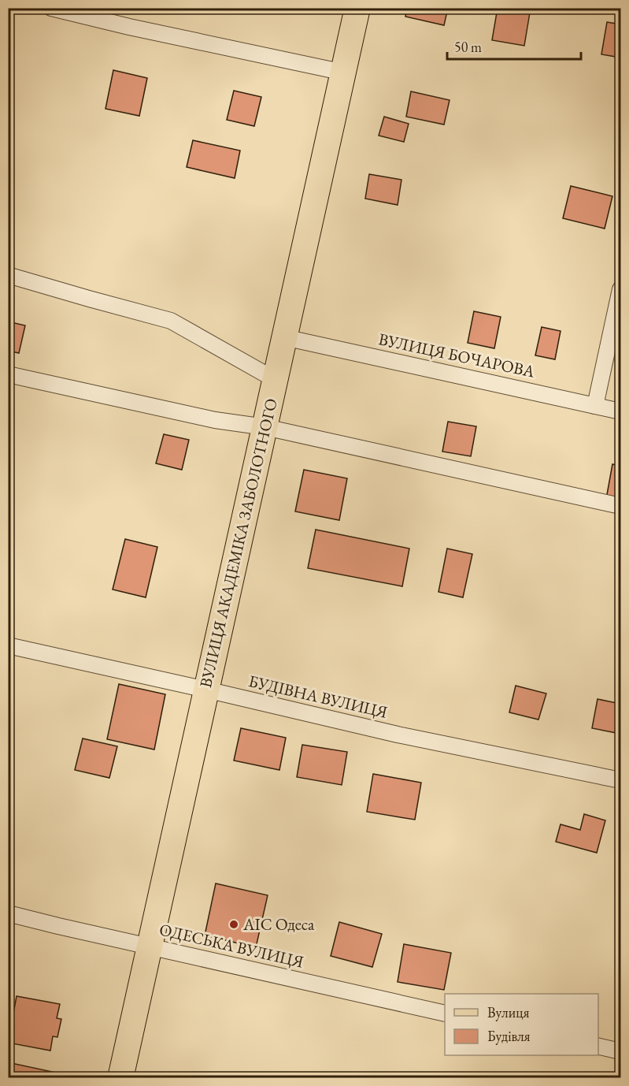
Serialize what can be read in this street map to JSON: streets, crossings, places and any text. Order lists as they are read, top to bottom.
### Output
{
  "streets": {
    "main road": ["ВУЛИЦЯ АКАДЕМІКА ЗАБОЛОТНОГО"],
    "street": ["ВУЛИЦЯ БОЧАРОВА", "БУДІВНА ВУЛИЦЯ", "ОДЕСЬКА ВУЛИЦЯ"]
  },
  "crossings": [
    ["ВУЛИЦЯ БОЧАРОВА", "ВУЛИЦЯ АКАДЕМІКА ЗАБОЛОТНОГО"],
    ["ВУЛИЦЯ АКАДЕМІКА ЗАБОЛОТНОГО", "БУДІВНА ВУЛИЦЯ"],
    ["ВУЛИЦЯ АКАДЕМІКА ЗАБОЛОТНОГО", "ОДЕСЬКА ВУЛИЦЯ"]
  ],
  "places": ["АІС Одеса"],
  "legend": ["Вулиця", "Будівля"],
  "scale_bar": "50 m"
}
